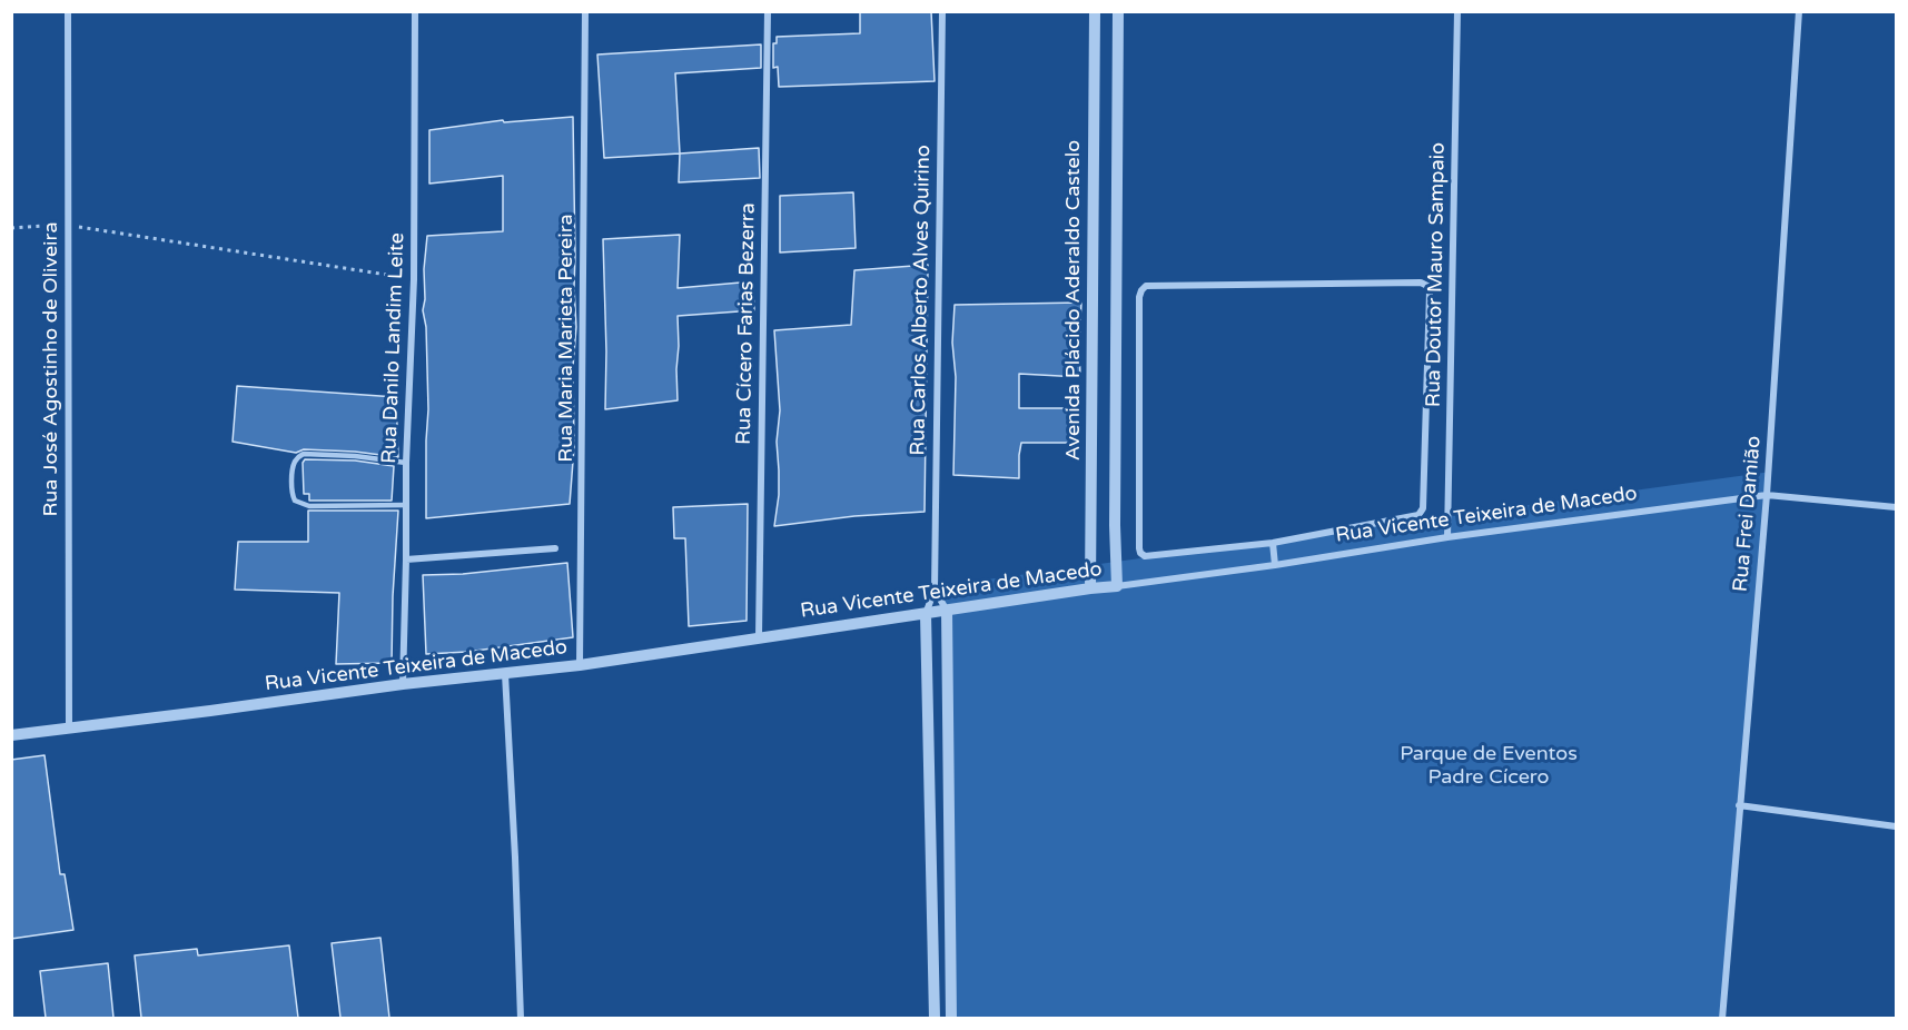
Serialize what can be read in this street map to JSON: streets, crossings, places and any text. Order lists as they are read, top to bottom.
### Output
{
  "streets": {
    "street": [
      "Rua Doutor Mauro Sampaio",
      "Rua Carlos Alberto Alves Quirino",
      "Avenida Plácido Aderaldo Castelo",
      "Rua Cícero Farias Bezerra",
      "Rua Maria Marieta Pereira",
      "Rua Danilo Landim Leite",
      "Rua José Agostinho de Oliveira",
      "Rua Frei Damião",
      "Rua Vicente Teixeira de Macedo"
    ]
  },
  "crossings": [
    ["Rua Doutor Mauro Sampaio", "Rua Vicente Teixeira de Macedo"],
    ["Avenida Plácido Aderaldo Castelo", "Rua Vicente Teixeira de Macedo"],
    ["Rua Cícero Farias Bezerra", "Rua Vicente Teixeira de Macedo"],
    ["Rua Maria Marieta Pereira", "Rua Vicente Teixeira de Macedo"],
    ["Rua Danilo Landim Leite", "Rua Vicente Teixeira de Macedo"],
    ["Rua José Agostinho de Oliveira", "Rua Vicente Teixeira de Macedo"],
    ["Rua Frei Damião", "Rua Vicente Teixeira de Macedo"]
  ],
  "parks": ["Parque de Eventos Padre Cícero"]
}
